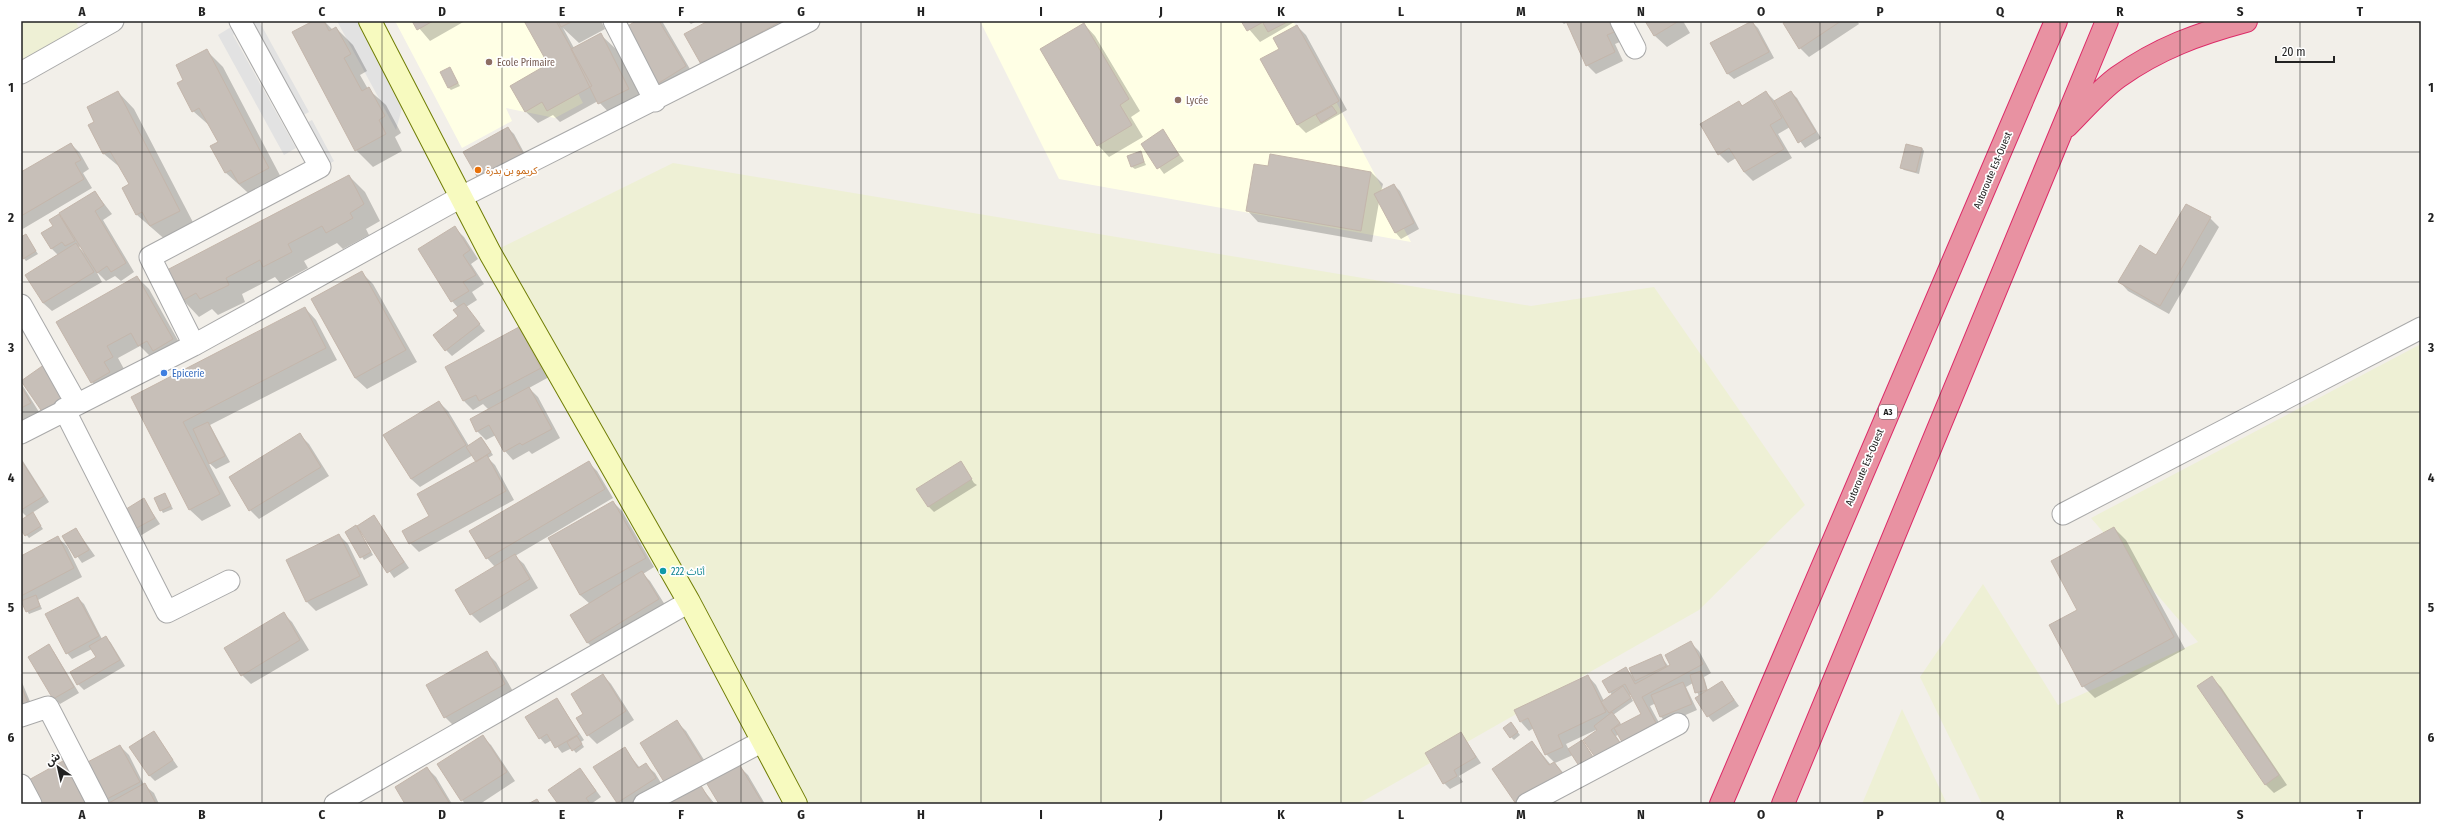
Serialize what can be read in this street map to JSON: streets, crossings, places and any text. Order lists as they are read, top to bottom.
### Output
{
  "streets": {
    "highway": ["Autoroute Est-Ouest", "A3"]
  },
  "places": [
    "Ecole Primaire",
    "Lycée",
    "كريمو بن بدرة",
    "Epicerie",
    "أثاث 222"
  ],
  "scale_bar": "20 m",
  "north": "top left",
  "grid": {
    "columns": [
      "A",
      "B",
      "C",
      "D",
      "E",
      "F",
      "G",
      "H",
      "I",
      "J",
      "K",
      "L",
      "M",
      "N",
      "O",
      "P",
      "Q",
      "R",
      "S",
      "T"
    ],
    "rows": [
      "1",
      "2",
      "3",
      "4",
      "5",
      "6"
    ]
  }
}
